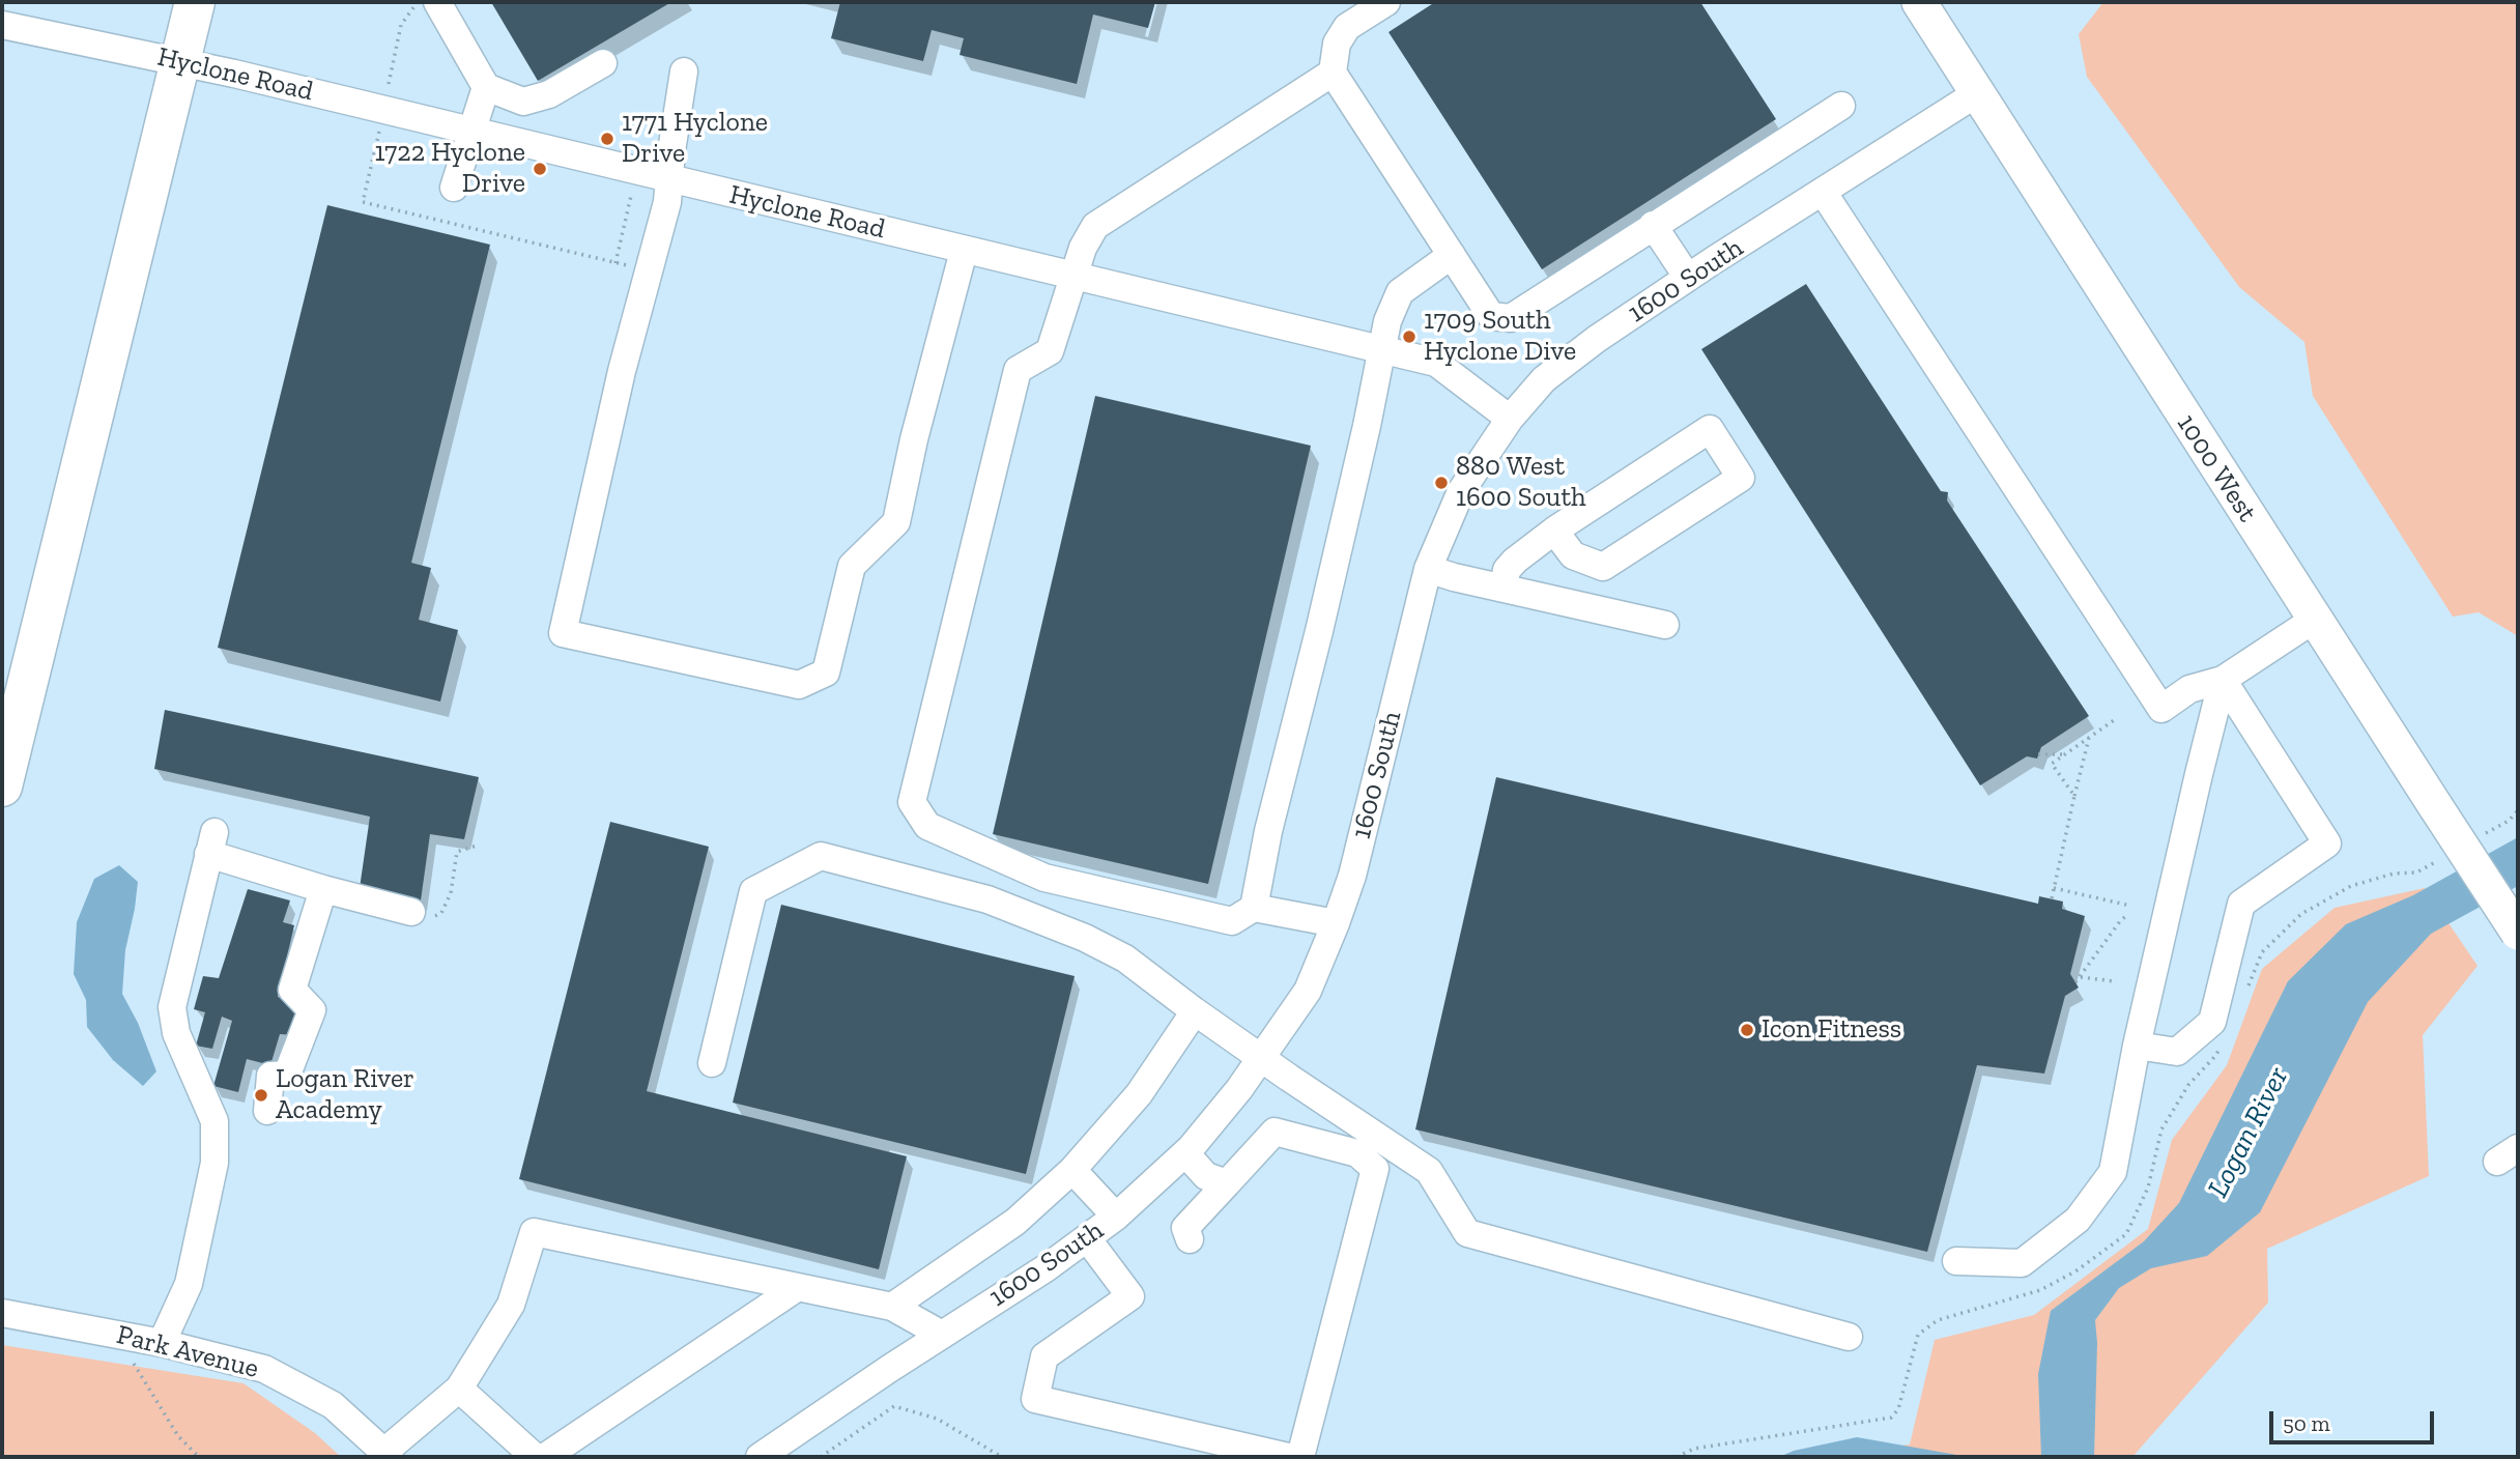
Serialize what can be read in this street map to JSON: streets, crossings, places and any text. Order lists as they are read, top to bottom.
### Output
{
  "streets": {
    "main road": ["1000 West"],
    "street": ["Hyclone Road", "1600 South", "Park Avenue"]
  },
  "crossings": [
    ["Hyclone Road", "1600 South"],
    ["1600 South", "1000 West"]
  ],
  "water": ["Logan River"],
  "places": [
    "1771 Hyclone Drive",
    "1722 Hyclone Drive",
    "1709 South Hyclone Dive",
    "880 West 1600 South",
    "Icon Fitness",
    "Logan River Academy"
  ],
  "scale_bar": "50 m"
}
